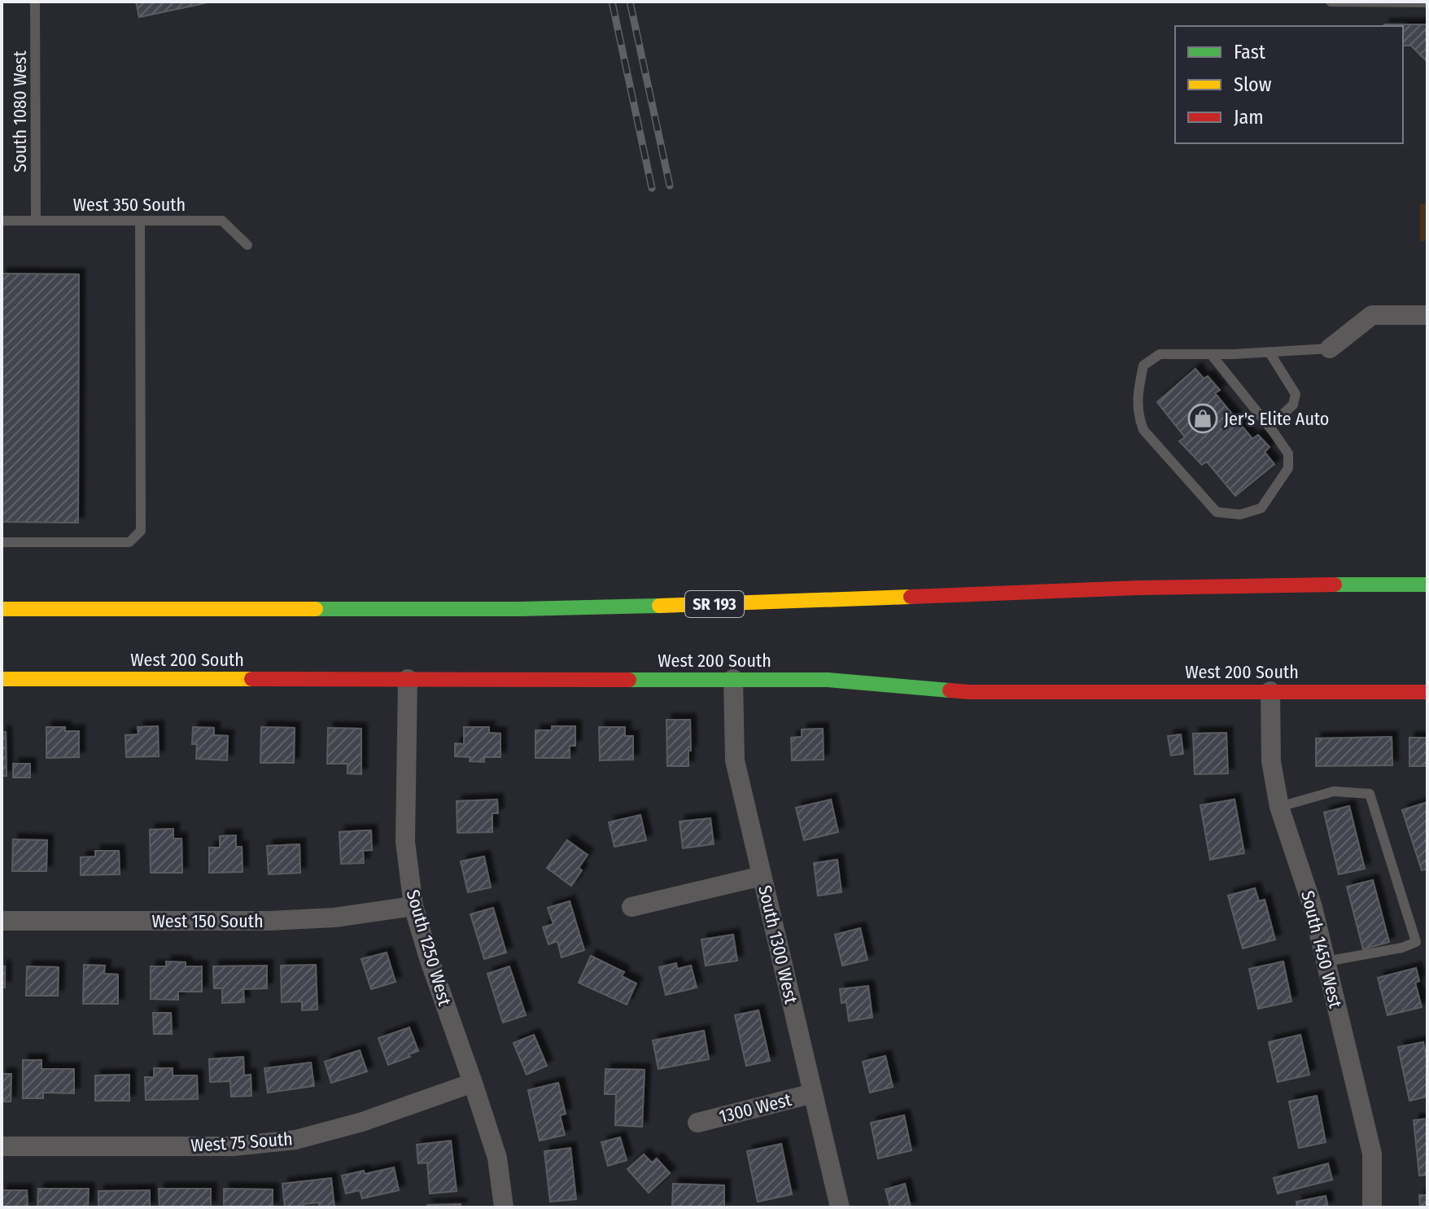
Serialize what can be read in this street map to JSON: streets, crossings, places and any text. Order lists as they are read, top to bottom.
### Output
{
  "streets": {
    "street": [
      "SR 193",
      "West 200 South",
      "West 150 South",
      "South 1300 West",
      "South 1250 West",
      "South 1450 West",
      "1300 West",
      "West 75 South"
    ],
    "lane": ["South 1080 West", "West 350 South"]
  },
  "crossings": [
    ["South 1080 West", "West 350 South"],
    ["West 200 South", "South 1300 West"],
    ["West 200 South", "South 1250 West"],
    ["West 200 South", "South 1450 West"],
    ["West 150 South", "South 1250 West"],
    ["South 1300 West", "1300 West"],
    ["South 1250 West", "West 75 South"]
  ],
  "places": {
    "shop": ["Jer's Elite Auto"]
  },
  "legend": ["Fast", "Slow", "Jam"]
}
